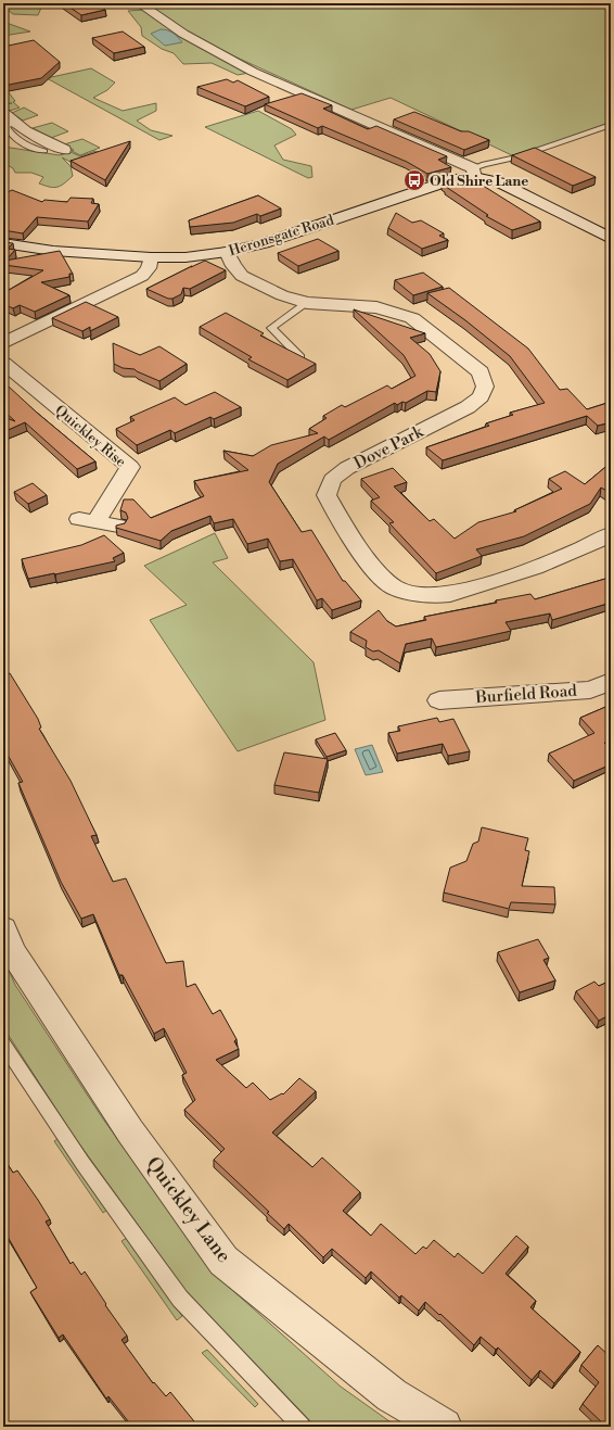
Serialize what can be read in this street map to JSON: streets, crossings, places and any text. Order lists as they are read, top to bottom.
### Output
{
  "streets": {
    "street": [
      "Heronsgate Road",
      "Quickley Rise",
      "Dove Park",
      "Burfield Road",
      "Quickley Lane"
    ]
  },
  "crossings": [
    ["Heronsgate Road", "Dove Park"]
  ],
  "places": {
    "bus stop": ["Old Shire Lane"]
  }
}
